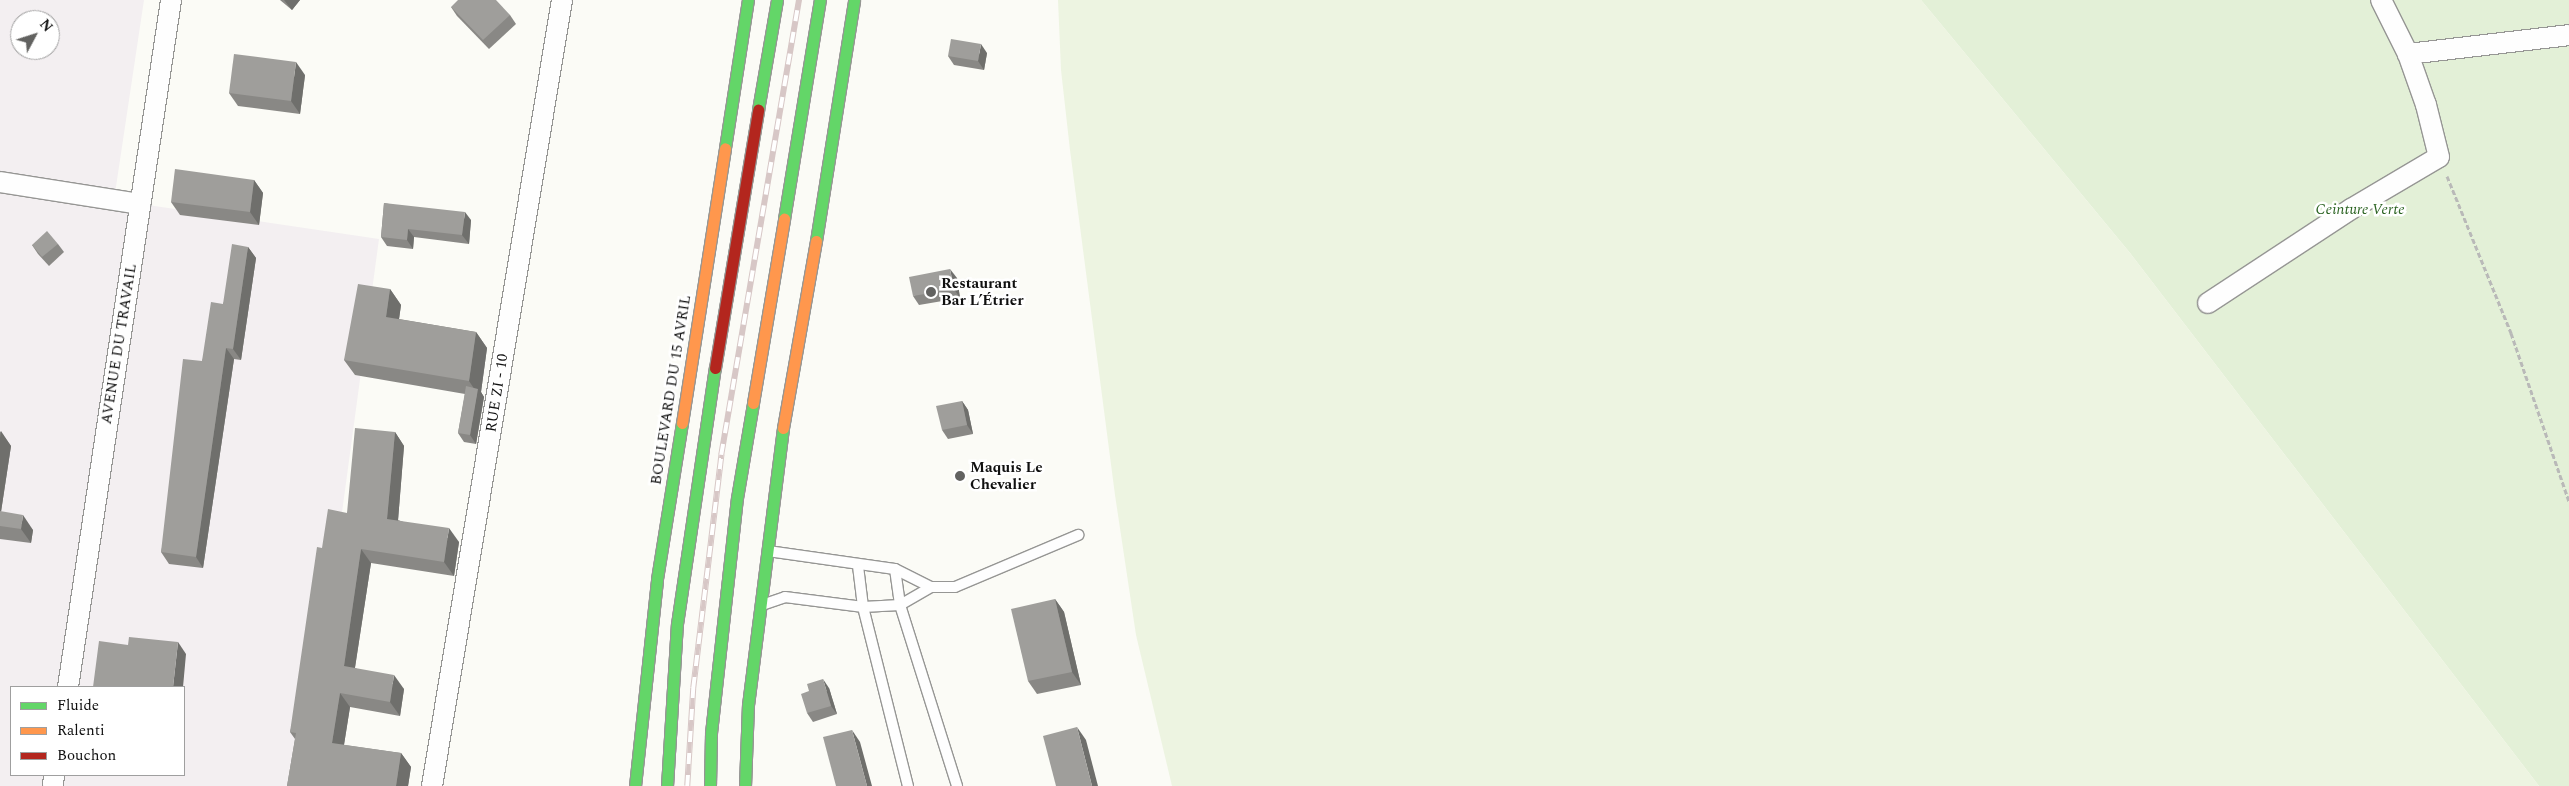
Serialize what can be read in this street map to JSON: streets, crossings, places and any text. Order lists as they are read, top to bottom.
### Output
{
  "streets": {
    "main road": ["BOULEVARD DU 15 AVRIL"],
    "street": ["AVENUE DU TRAVAIL", "RUE ZI - 10"]
  },
  "parks": ["Ceinture Verte"],
  "places": ["Restaurant Bar L’Étrier", "Maquis Le Chevalier"],
  "legend": ["Fluide", "Ralenti", "Bouchon"],
  "north": "top right"
}
